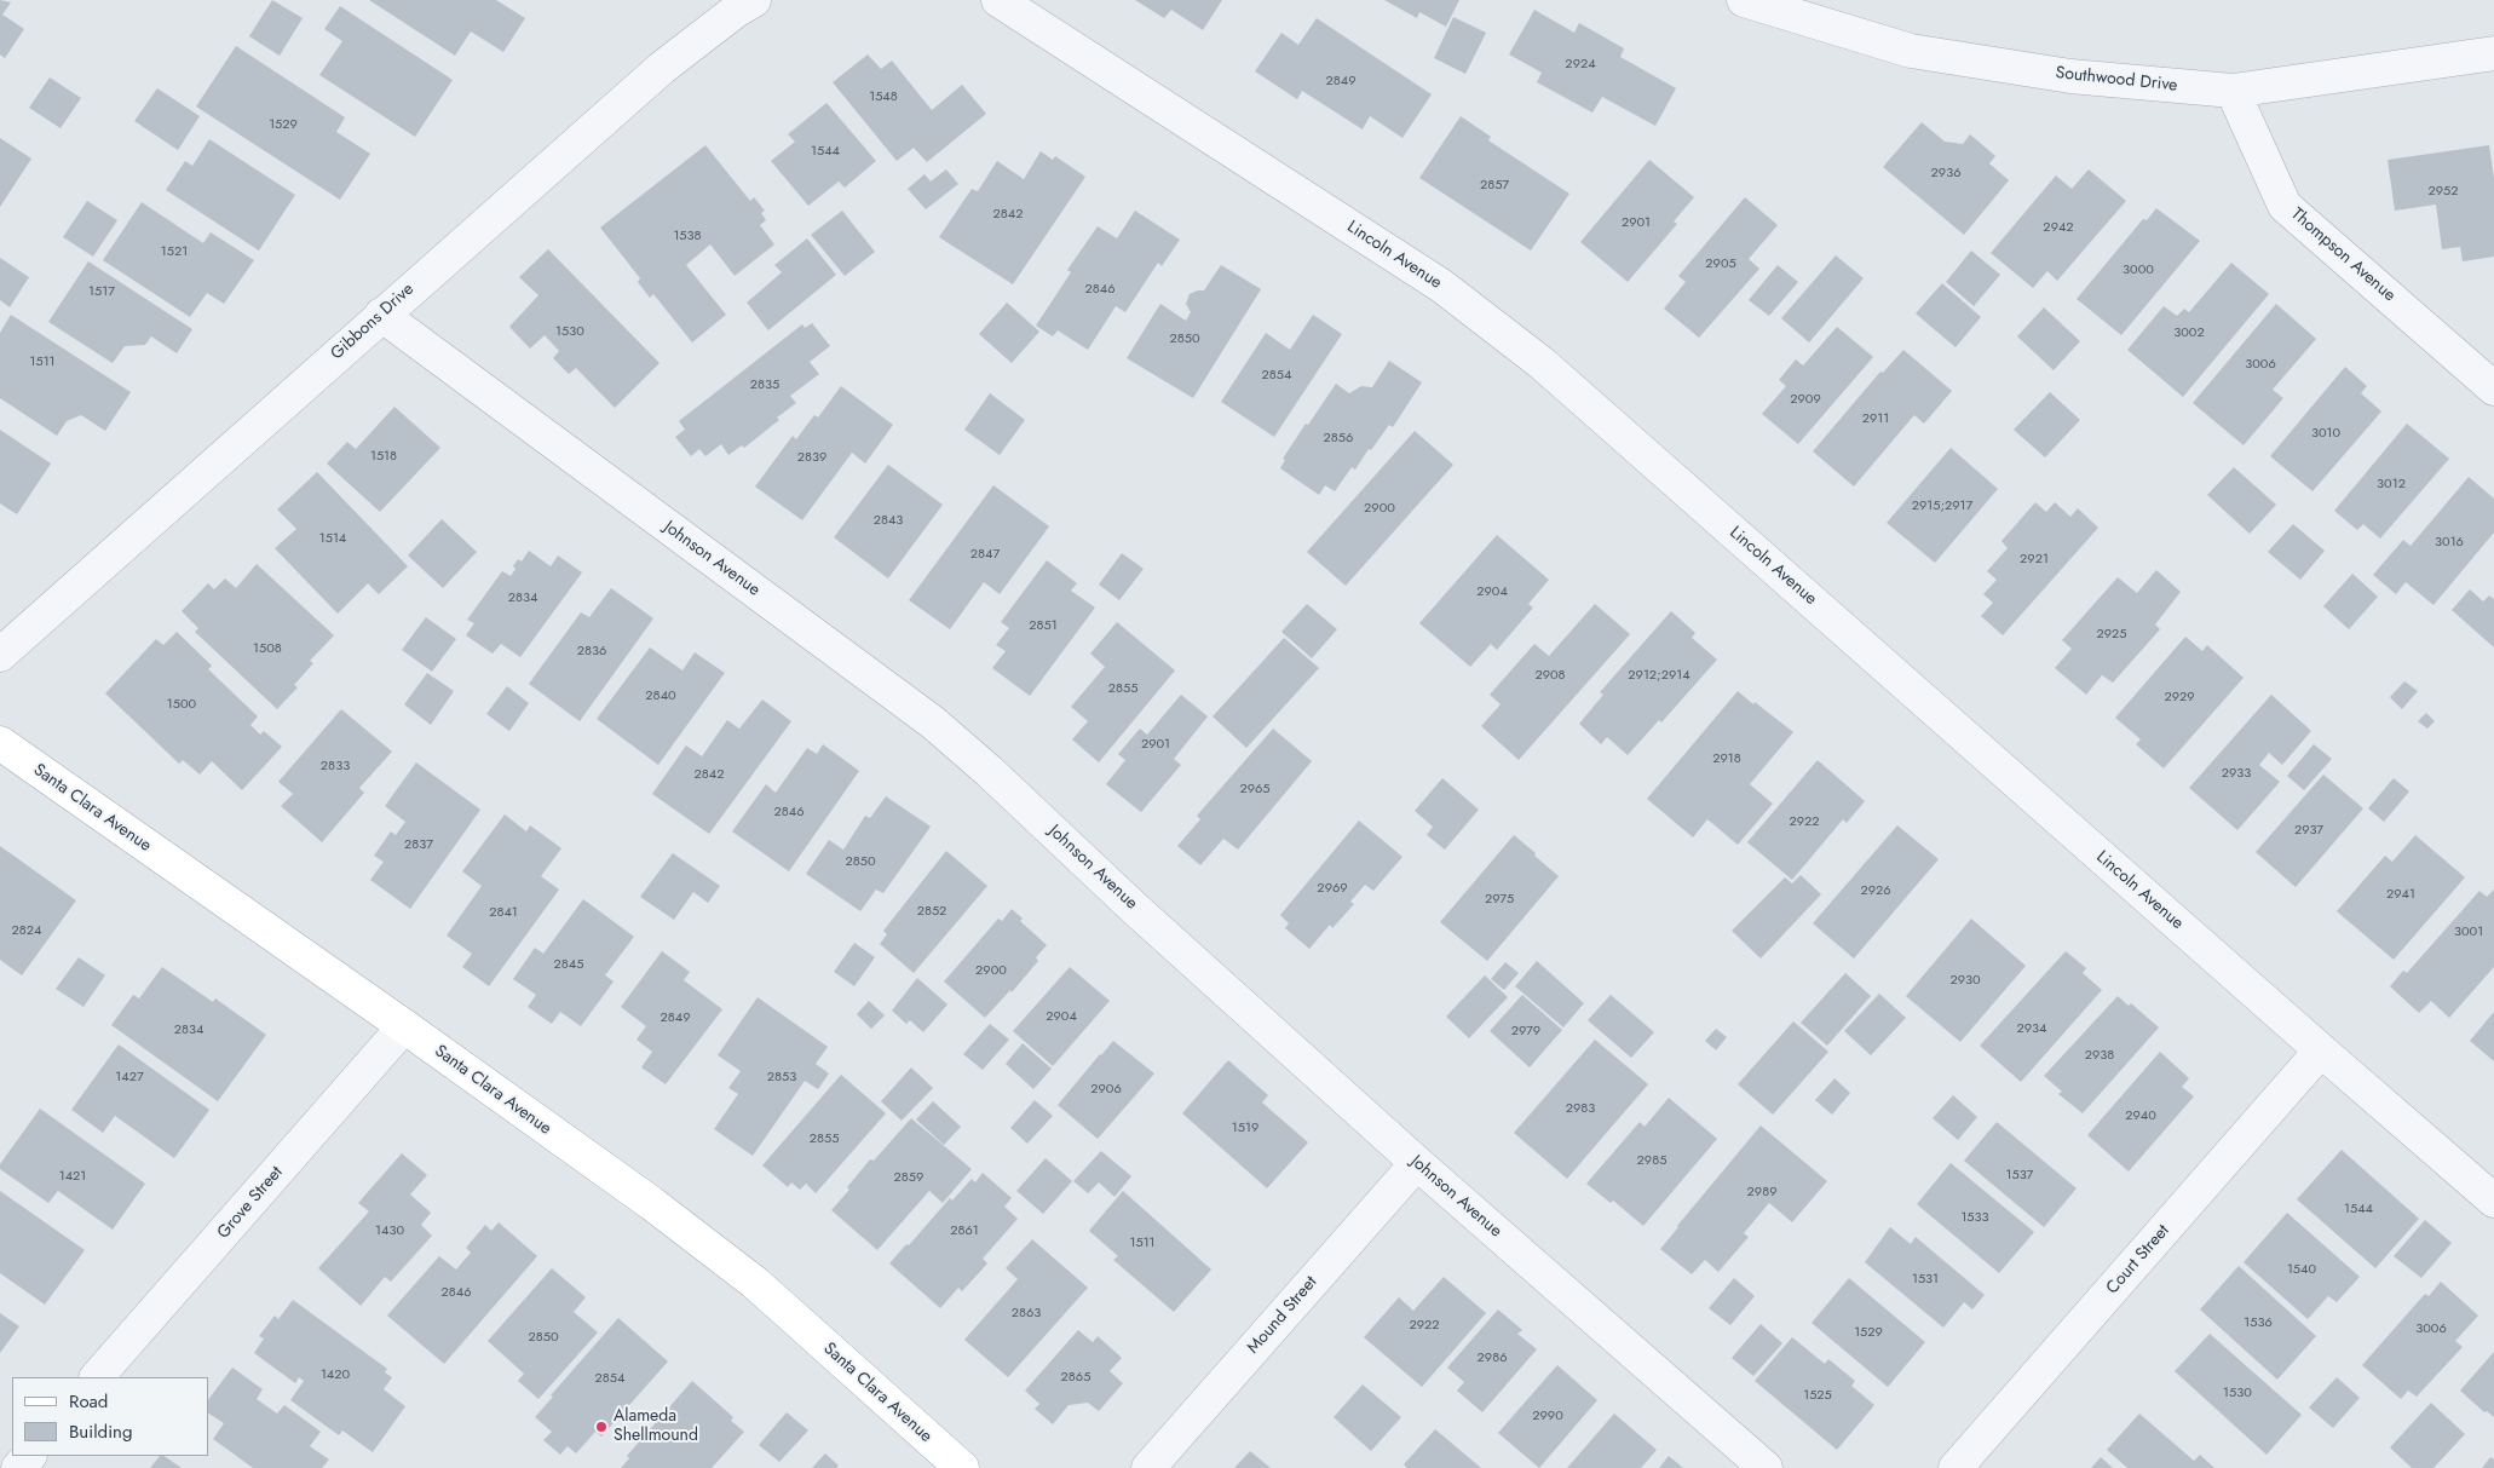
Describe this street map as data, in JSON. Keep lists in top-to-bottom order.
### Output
{
  "streets": {
    "street": [
      "Southwood Drive",
      "Lincoln Avenue",
      "Thompson Avenue",
      "Gibbons Drive",
      "Johnson Avenue",
      "Santa Clara Avenue",
      "Grove Street",
      "Court Street",
      "Mound Street"
    ]
  },
  "crossings": [
    ["Southwood Drive", "Thompson Avenue"],
    ["Lincoln Avenue", "Court Street"],
    ["Gibbons Drive", "Johnson Avenue"],
    ["Johnson Avenue", "Mound Street"],
    ["Santa Clara Avenue", "Grove Street"]
  ],
  "places": ["Alameda Shellmound"],
  "house_numbers": [
    "2924",
    "2849",
    "1548",
    "1529",
    "1544",
    "2936",
    "2857",
    "2952",
    "2842",
    "2901",
    "2942",
    "1538",
    "1521",
    "2905",
    "3000",
    "2846",
    "1517",
    "1530",
    "3002",
    "2850",
    "1511",
    "3006",
    "2854",
    "2835",
    "2909",
    "2911",
    "3010",
    "2856",
    "1518",
    "2839",
    "3012",
    "2915;2917",
    "2900",
    "2843",
    "1514",
    "3016",
    "2847",
    "2921",
    "2904",
    "2834",
    "2851",
    "2925",
    "1508",
    "2836",
    "2908",
    "2912;2914",
    "2855",
    "2840",
    "2929",
    "1500",
    "2901",
    "2918",
    "2833",
    "2933",
    "2842",
    "2965",
    "2846",
    "2922",
    "2937",
    "2837",
    "2850",
    "2969",
    "2926",
    "2941",
    "2975",
    "2852",
    "2841",
    "2824",
    "3001",
    "2845",
    "2900",
    "2930",
    "2904",
    "2849",
    "2934",
    "2834",
    "2979",
    "2938",
    "1427",
    "2853",
    "2906",
    "2983",
    "2940",
    "1519",
    "2855",
    "2985",
    "1537",
    "1421",
    "2859",
    "2989",
    "1544",
    "1533",
    "1430",
    "2861",
    "1511",
    "1540",
    "1531",
    "2846",
    "2863",
    "1536",
    "2922",
    "3006",
    "1529",
    "2850",
    "2986",
    "1420",
    "2865",
    "2854",
    "1530",
    "1525",
    "2990"
  ],
  "legend": ["Road", "Building"]
}
